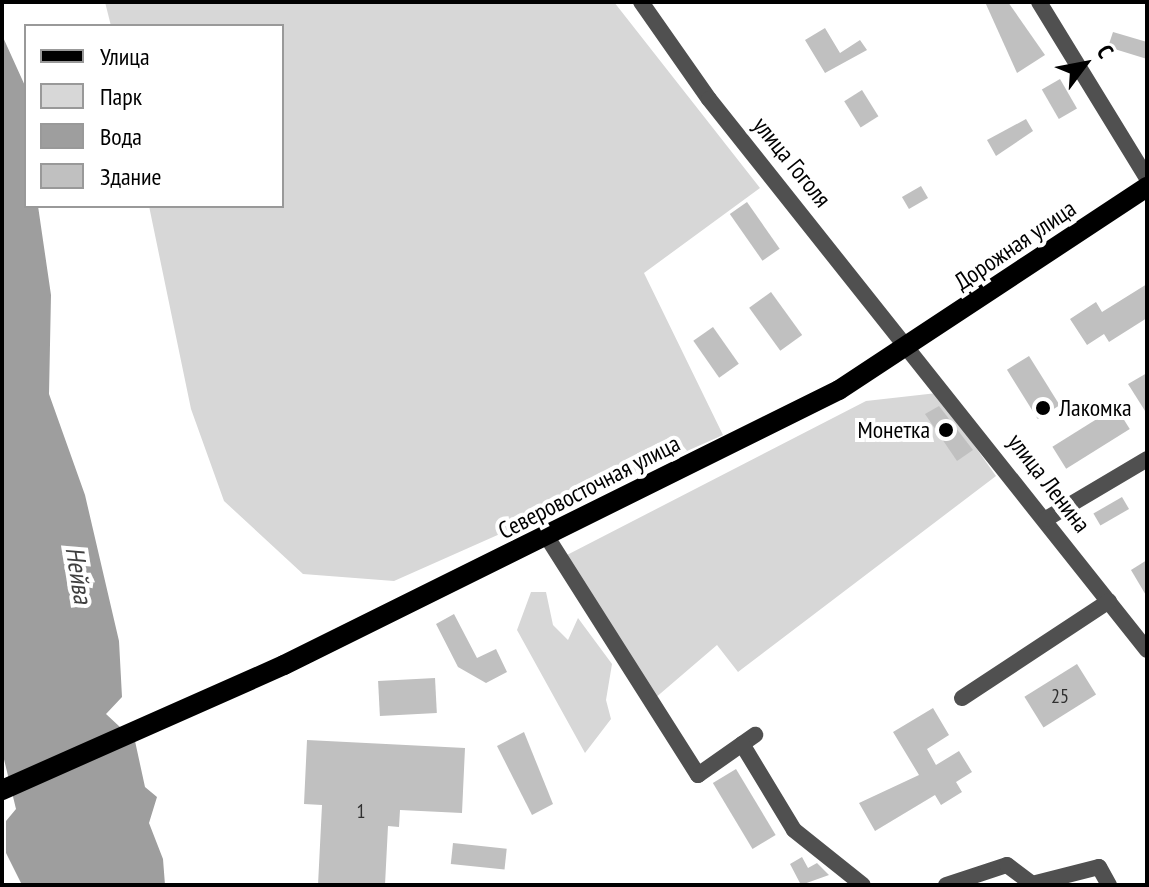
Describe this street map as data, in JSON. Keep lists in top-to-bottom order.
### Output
{
  "streets": {
    "main road": ["Дорожная улица", "Северовосточная улица"],
    "street": ["улица Гоголя", "улица Ленина"]
  },
  "crossings": [
    ["улица Гоголя", "Дорожная улица"],
    ["улица Гоголя", "улица Ленина"],
    ["улица Гоголя", "Северовосточная улица"],
    ["Дорожная улица", "улица Ленина"],
    ["Дорожная улица", "Северовосточная улица"],
    ["улица Ленина", "Северовосточная улица"]
  ],
  "water": ["Нейва"],
  "places": ["Лакомка", "Монетка"],
  "house_numbers": ["25", "1"],
  "legend": [
    "Улица",
    "Парк",
    "Вода",
    "Здание"
  ],
  "north": "top right"
}
